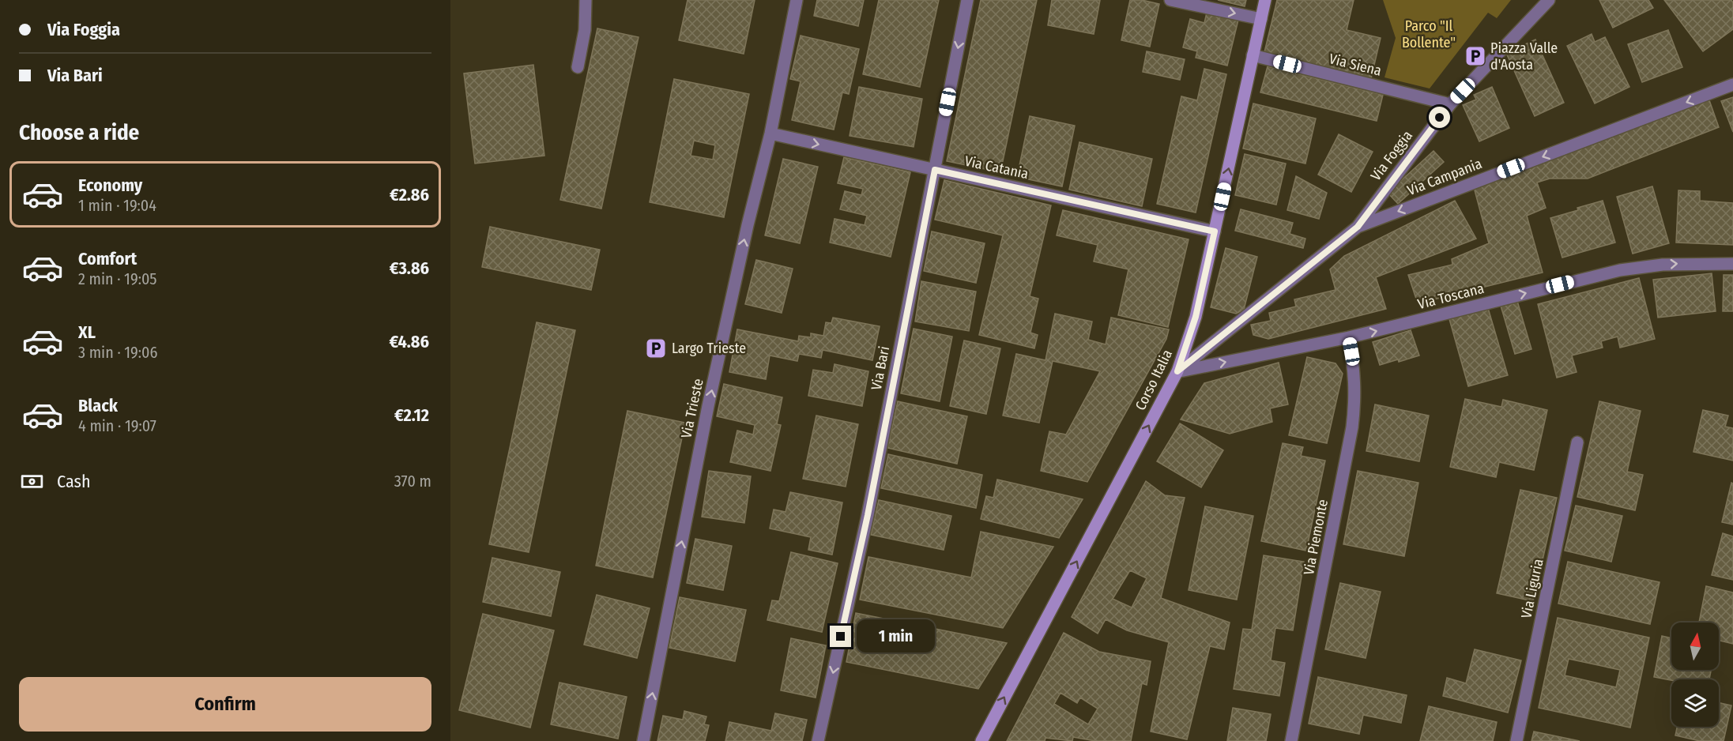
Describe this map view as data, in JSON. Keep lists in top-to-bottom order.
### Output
{
  "streets": {
    "street": [
      "Via Siena",
      "Via Foggia",
      "Via Catania",
      "Via Campania",
      "Via Toscana",
      "Via Bari",
      "Corso Italia",
      "Via Trieste",
      "Via Piemonte",
      "Via Liguria"
    ]
  },
  "crossings": [
    ["Via Siena", "Via Foggia"],
    ["Via Siena", "Corso Italia"],
    ["Via Foggia", "Via Campania"],
    ["Via Catania", "Via Bari"],
    ["Via Catania", "Corso Italia"],
    ["Via Catania", "Via Trieste"],
    ["Via Campania", "Via Toscana"],
    ["Via Campania", "Corso Italia"],
    ["Via Toscana", "Corso Italia"],
    ["Via Toscana", "Via Piemonte"]
  ],
  "one_way": [
    "Via Catania",
    "Via Campania",
    "Via Toscana",
    "Via Bari",
    "Corso Italia",
    "Via Trieste"
  ],
  "parks": ["Parco \"Il Bollente\""],
  "places": {
    "parking": ["Piazza Valle d'Aosta", "Largo Trieste"]
  },
  "north": "top",
  "page": {
    "banner": ["Via Foggia", "Via Bari"],
    "heading": "Choose a ride",
    "list": [
      {
        "name": "Economy",
        "note": "1 min · 19:04",
        "value": "€2.86"
      },
      {
        "name": "Comfort",
        "note": "2 min · 19:05",
        "value": "€3.86"
      },
      {
        "name": "XL",
        "note": "3 min · 19:06",
        "value": "€4.86"
      },
      {
        "name": "Black",
        "note": "4 min · 19:07",
        "value": "€2.12"
      }
    ],
    "pay": ["Cash", "370 m"],
    "bubble": "1 min",
    "buttons": "Confirm"
  }
}
